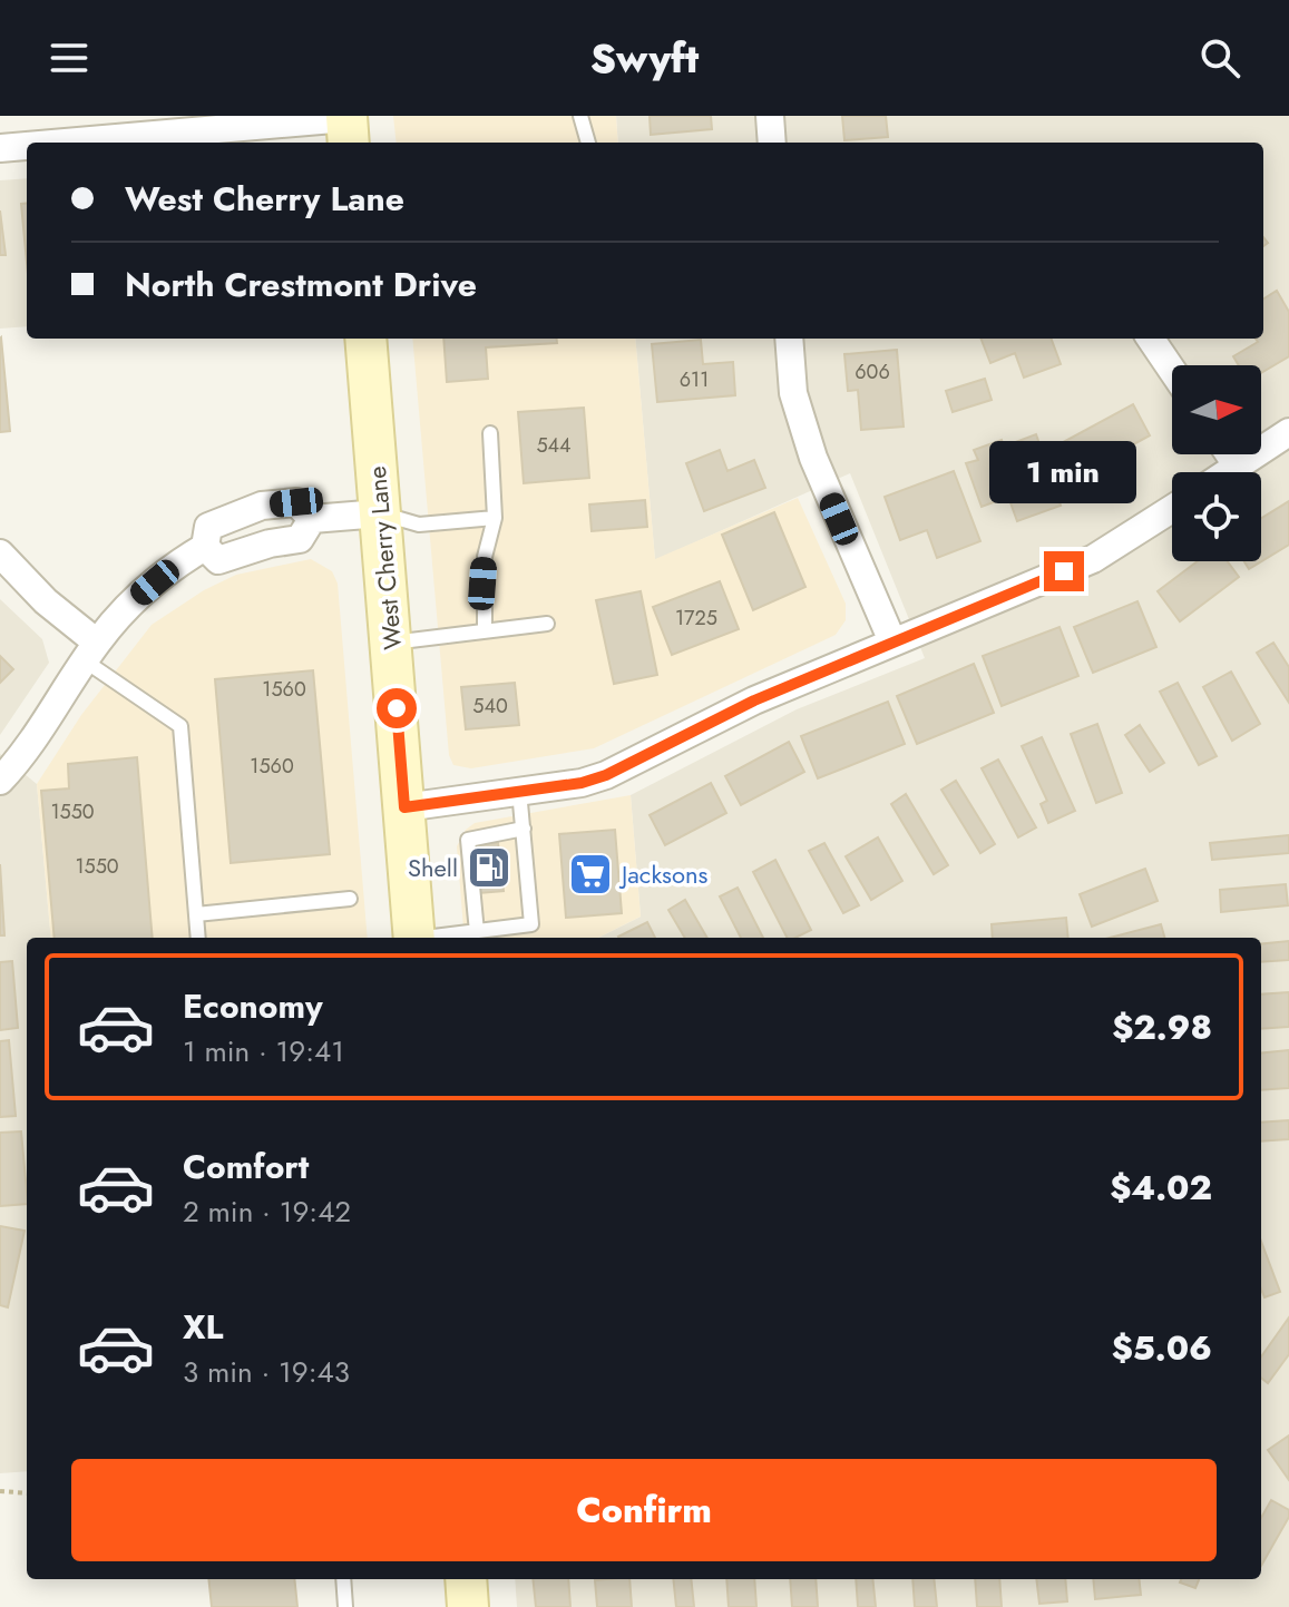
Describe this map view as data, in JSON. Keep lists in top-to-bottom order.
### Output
{
  "streets": {
    "main road": ["West Cherry Lane"]
  },
  "places": {
    "fuel station": ["Shell"],
    "supermarket": ["Jacksons"]
  },
  "house_numbers": [
    "606",
    "611",
    "544",
    "1725",
    "1560",
    "540",
    "1560",
    "1550",
    "1550"
  ],
  "north": "right",
  "page": {
    "header": "Swyft",
    "banner": ["West Cherry Lane", "North Crestmont Drive"],
    "bubble": "1 min",
    "list": [
      {
        "name": "Economy",
        "note": "1 min · 19:41",
        "value": "$2.98"
      },
      {
        "name": "Comfort",
        "note": "2 min · 19:42",
        "value": "$4.02"
      },
      {
        "name": "XL",
        "note": "3 min · 19:43",
        "value": "$5.06"
      }
    ],
    "buttons": "Confirm"
  }
}
